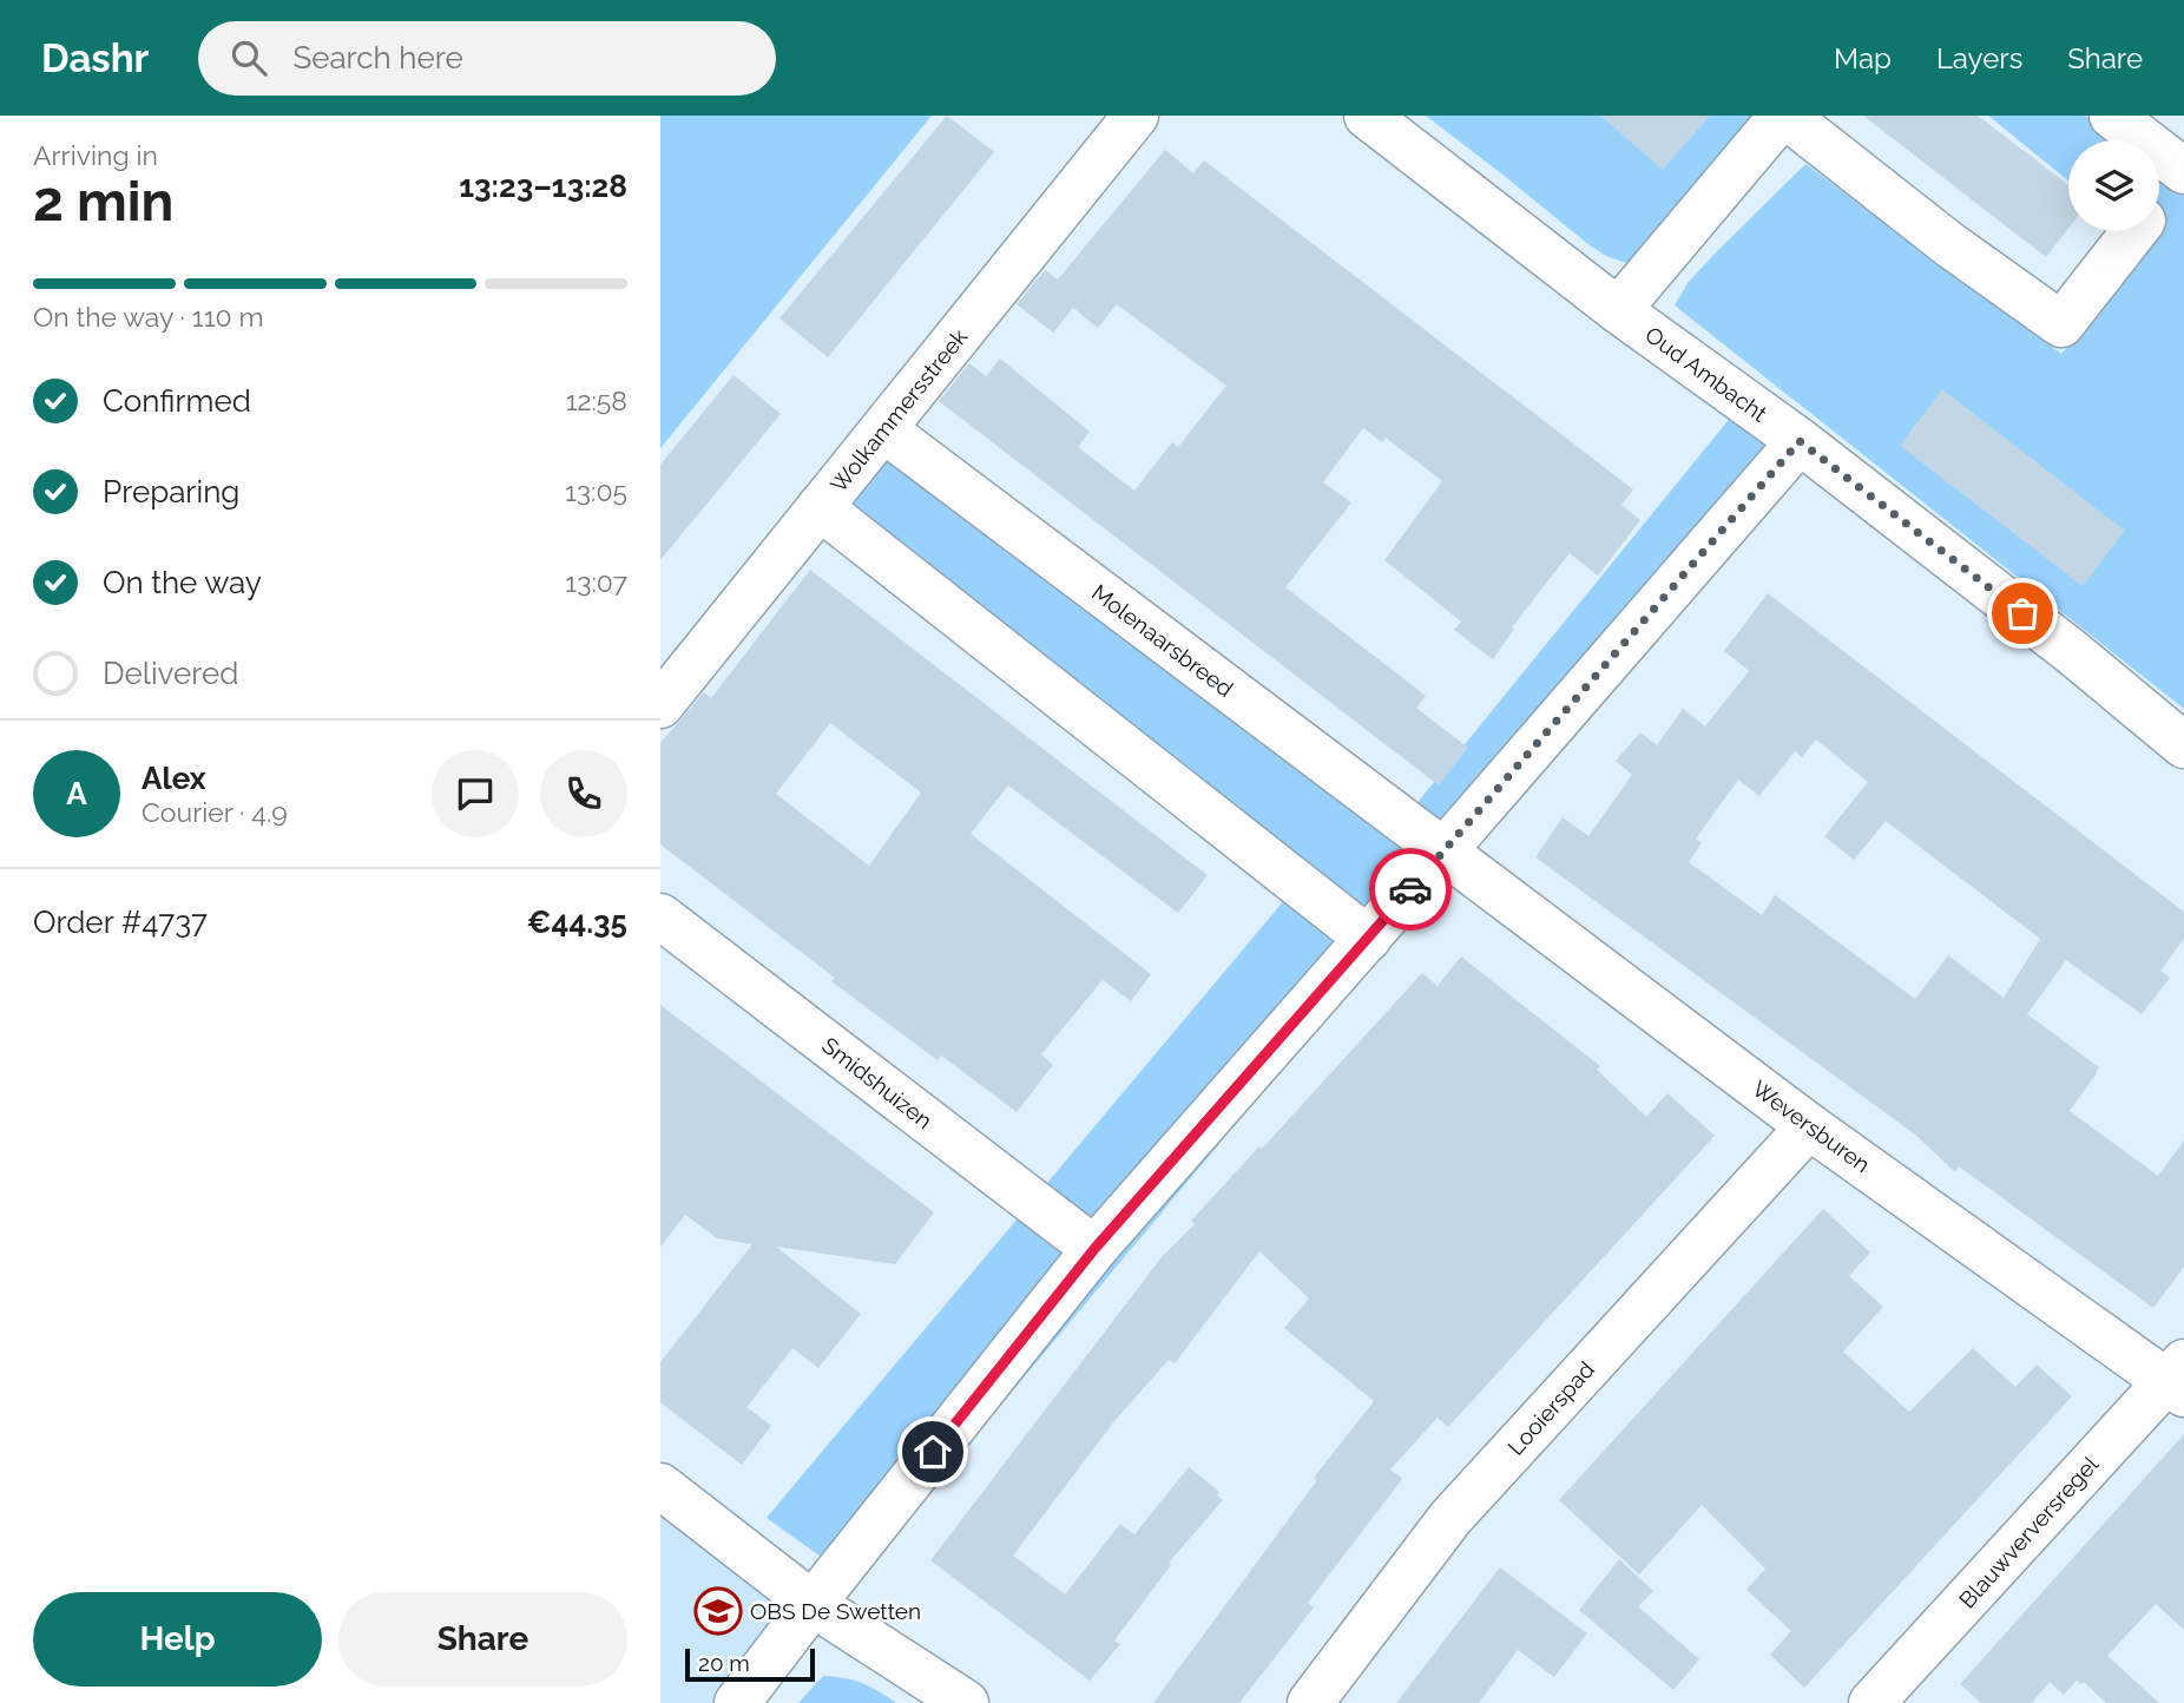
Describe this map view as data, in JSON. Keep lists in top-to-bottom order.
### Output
{
  "streets": {
    "street": [
      "Oud Ambacht",
      "Wolkammersstreek",
      "Molenaarsbreed",
      "Smidshuizen",
      "Weversburen",
      "Looierspad",
      "Blauwverversregel"
    ]
  },
  "crossings": [
    ["Wolkammersstreek", "Molenaarsbreed"],
    ["Molenaarsbreed", "Weversburen"],
    ["Weversburen", "Looierspad"],
    ["Weversburen", "Blauwverversregel"]
  ],
  "places": {
    "school or university": ["OBS De Swetten"]
  },
  "scale_bar": "20 m",
  "page": {
    "header": "Dashr",
    "search": "Search here",
    "nav": ["Map", "Layers", "Share"],
    "heading": ["2 min", "Arriving in", "13:23–13:28"],
    "panel": [
      "Alex",
      "Courier · 4.9",
      "Order #4737",
      "€44.35"
    ],
    "bar": "On the way · 110 m",
    "list": [
      ["Confirmed", "12:58"],
      ["Preparing", "13:05"],
      ["On the way", "13:07"],
      "Delivered"
    ],
    "round": "A",
    "buttons": ["Help", "Share"],
    "scale": "20 m"
  }
}
